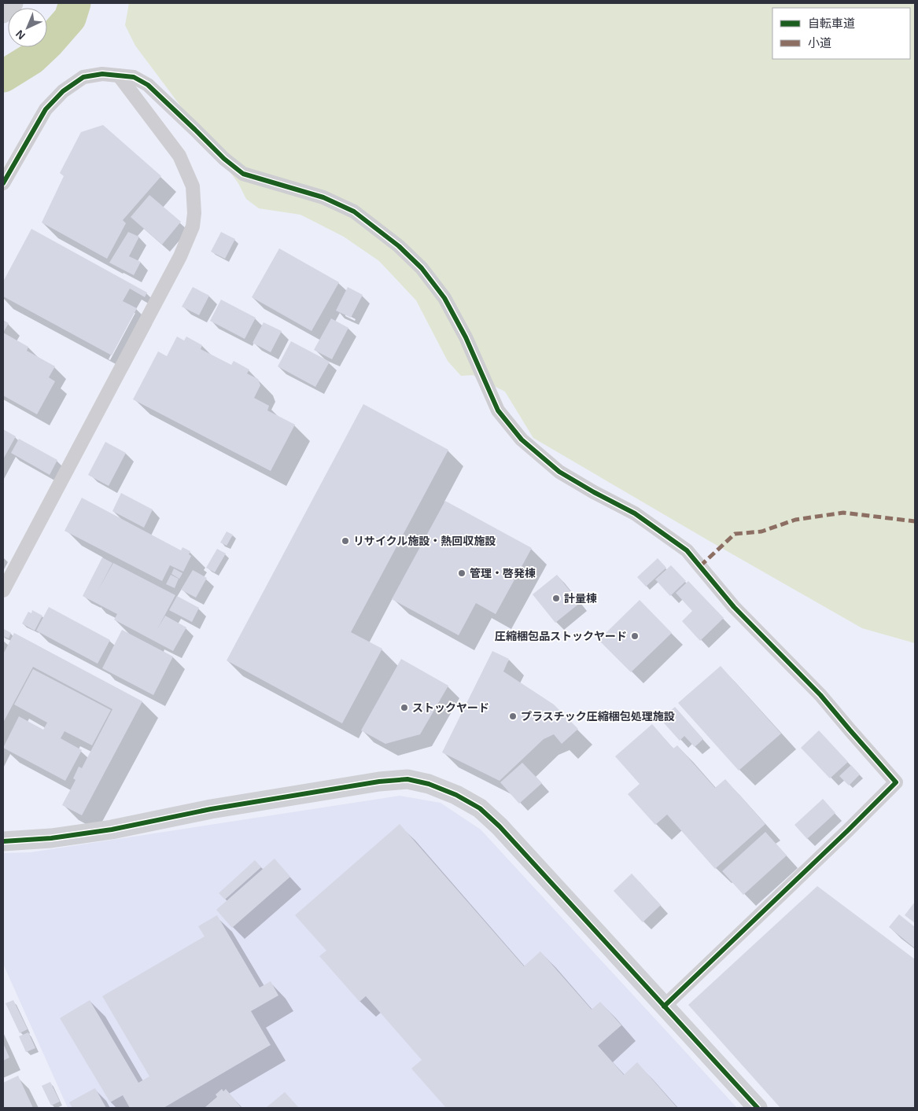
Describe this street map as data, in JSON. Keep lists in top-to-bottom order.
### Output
{
  "places": [
    "リサイクル施設・熱回収施設",
    "管理・啓発棟",
    "計量棟",
    "圧縮梱包品ストックヤード",
    "ストックヤード",
    "プラスチック圧縮梱包処理施設"
  ],
  "legend": ["自転車道", "小道"],
  "north": "bottom left"
}
